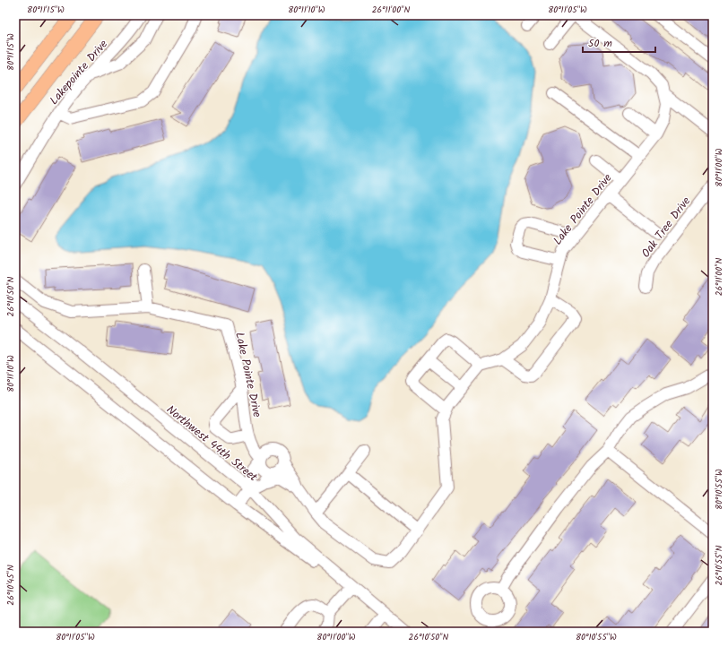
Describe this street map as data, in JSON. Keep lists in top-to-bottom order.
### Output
{
  "streets": {
    "street": [
      "Lakepointe Drive",
      "Lake Pointe Drive",
      "Oak Tree Drive",
      "Northwest 44th Street"
    ]
  },
  "scale_bar": "50 m",
  "coordinates": [
    "80°11'15\"W",
    "80°11'10\"W",
    "26°11'00\"N",
    "80°11'05\"W",
    "80°11'00\"W",
    "26°10'50\"N",
    "80°10'55\"W",
    "26°10'55\"N",
    "26°10'45\"N"
  ]
}
